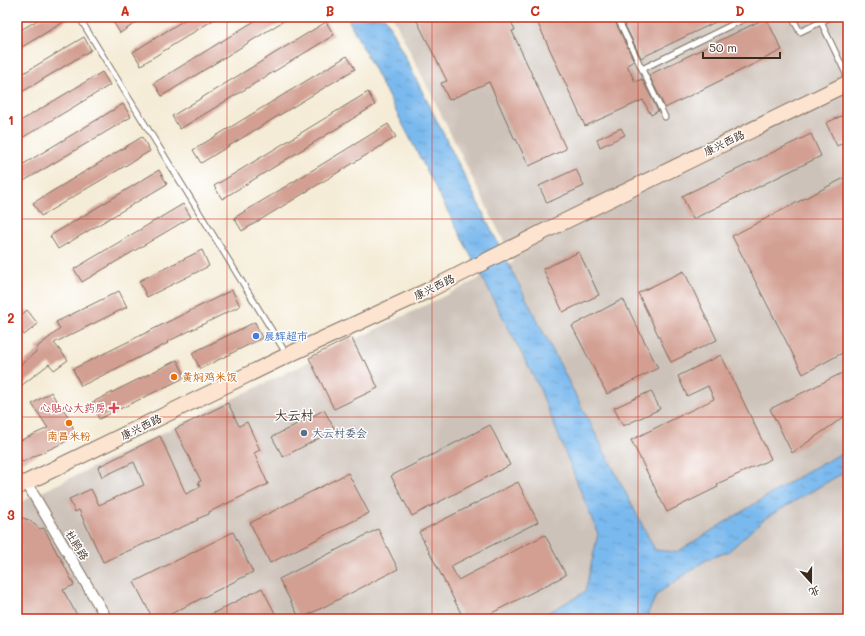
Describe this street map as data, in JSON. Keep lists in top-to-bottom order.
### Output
{
  "streets": {
    "street": ["康兴西路", "杜鹃路"]
  },
  "crossings": [
    ["康兴西路", "杜鹃路"]
  ],
  "districts": ["大云村"],
  "places": {
    "other": [
      "晨辉超市",
      "黄焖鸡米饭",
      "南昌米粉",
      "大云村委会"
    ],
    "health": ["心贴心大药房"]
  },
  "scale_bar": "50 m",
  "north": "bottom",
  "grid": {
    "columns": [
      "A",
      "B",
      "C",
      "D"
    ],
    "rows": ["1", "2", "3"]
  }
}
